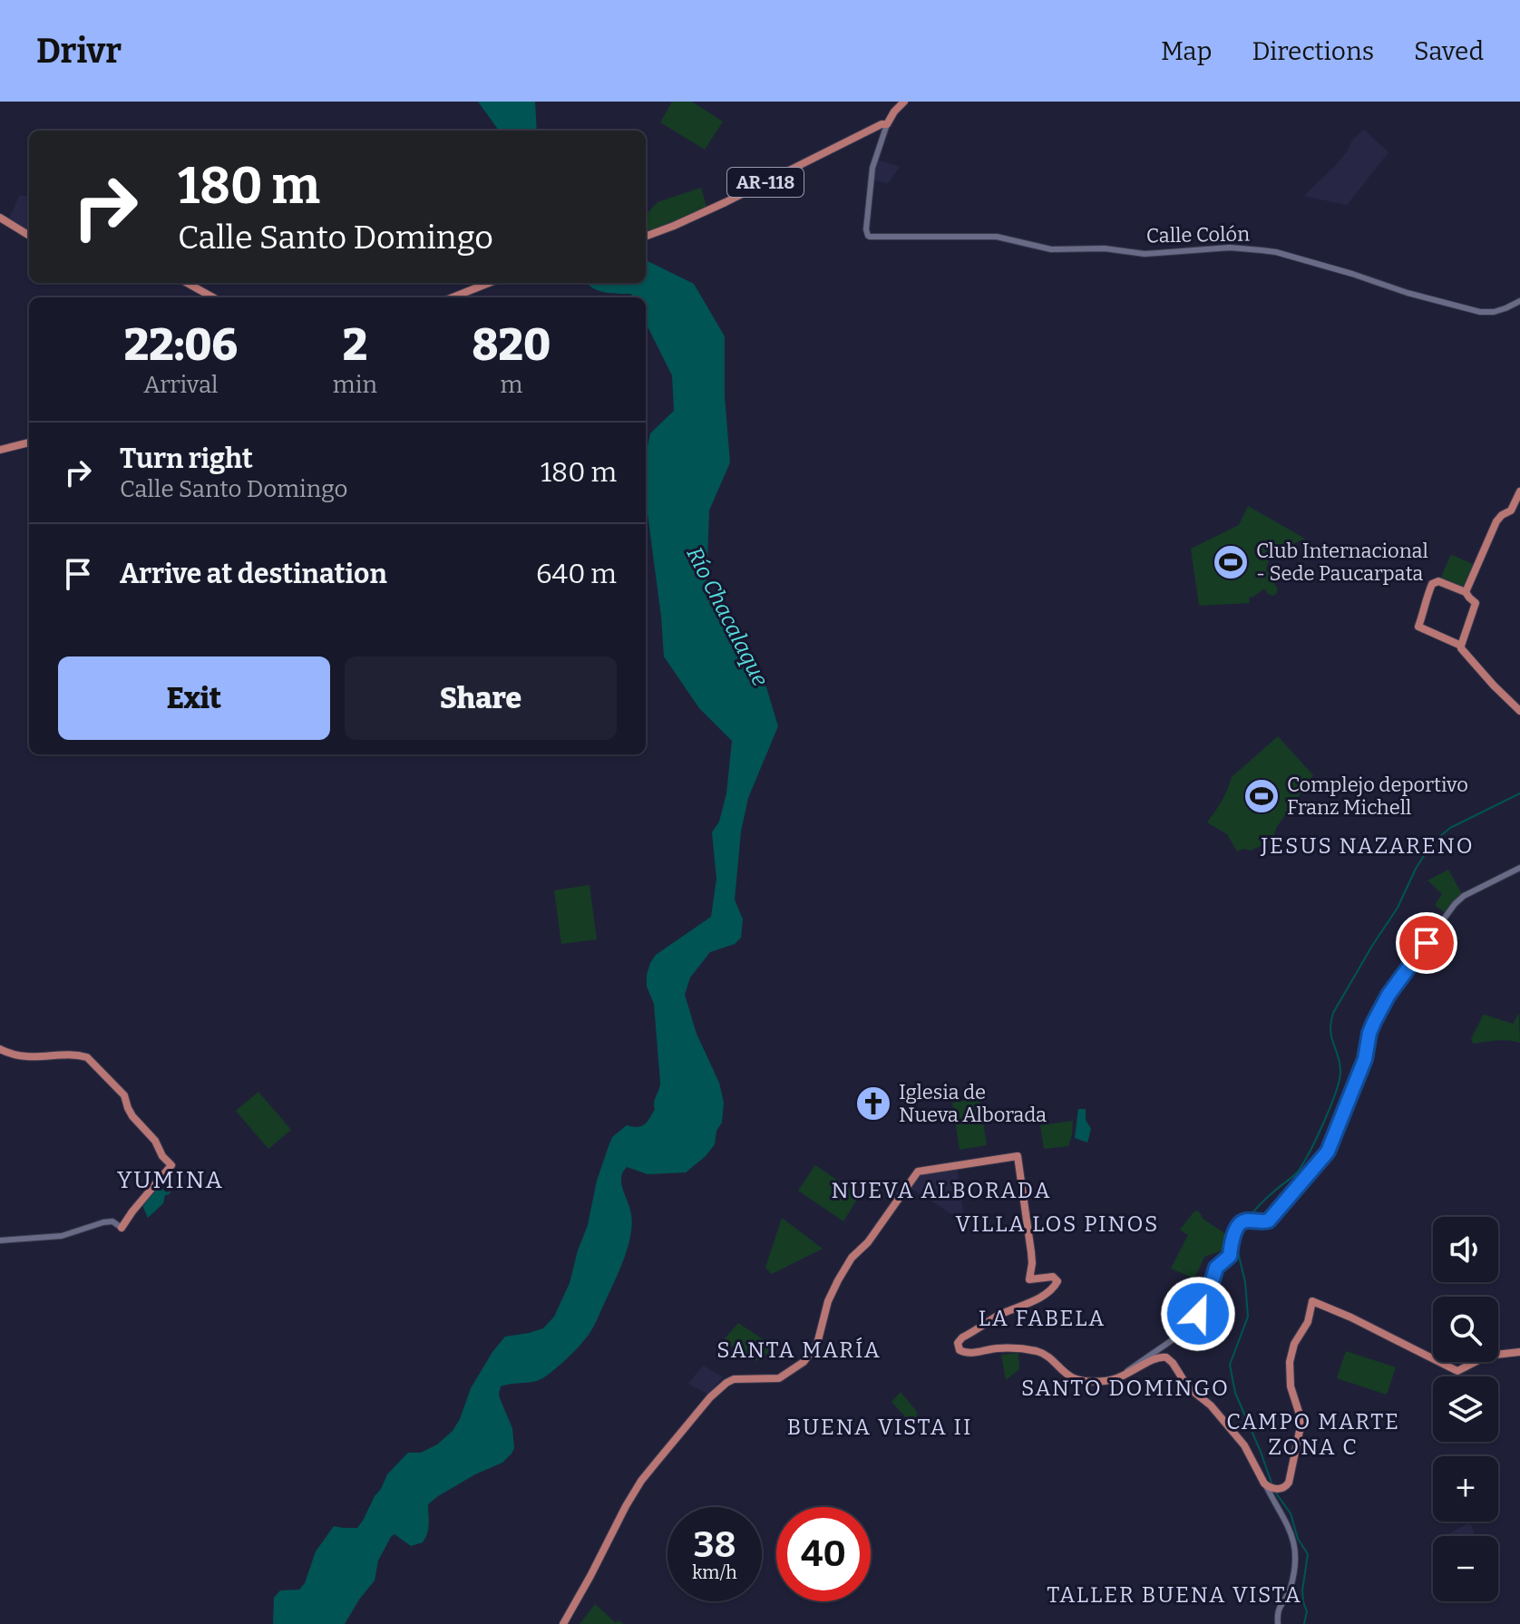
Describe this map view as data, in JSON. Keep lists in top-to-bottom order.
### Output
{
  "streets": {
    "main road": ["AR-118"],
    "street": ["Calle Colón"]
  },
  "crossings": [
    ["AR-118", "Calle Colón"]
  ],
  "districts": [
    "JESUS NAZARENO",
    "YUMINA",
    "NUEVA ALBORADA",
    "VILLA LOS PINOS",
    "LA FABELA",
    "SANTA MARÍA",
    "SANTO DOMINGO",
    "CAMPO MARTE ZONA C",
    "BUENA VISTA II",
    "TALLER BUENA VISTA"
  ],
  "water": ["Río Chacalaque"],
  "places": {
    "sports": ["Club Internacional - Sede Paucarpata", "Complejo deportivo Franz Michell"],
    "church": ["Iglesia de Nueva Alborada"]
  },
  "page": {
    "header": "Drivr",
    "nav": ["Map", "Directions", "Saved"],
    "turn": ["180 m", "Calle Santo Domingo"],
    "eta": [
      "22:06",
      "Arrival",
      "2",
      "min",
      "820",
      "m"
    ],
    "list": [
      {
        "name": "Turn right",
        "note": "Calle Santo Domingo",
        "value": "180 m"
      },
      {
        "name": "Arrive at destination",
        "value": "640 m"
      }
    ],
    "buttons": ["Exit", "Share"],
    "map_buttons": ["+", "−"],
    "speed": "38 km/h",
    "limit": "40"
  }
}
